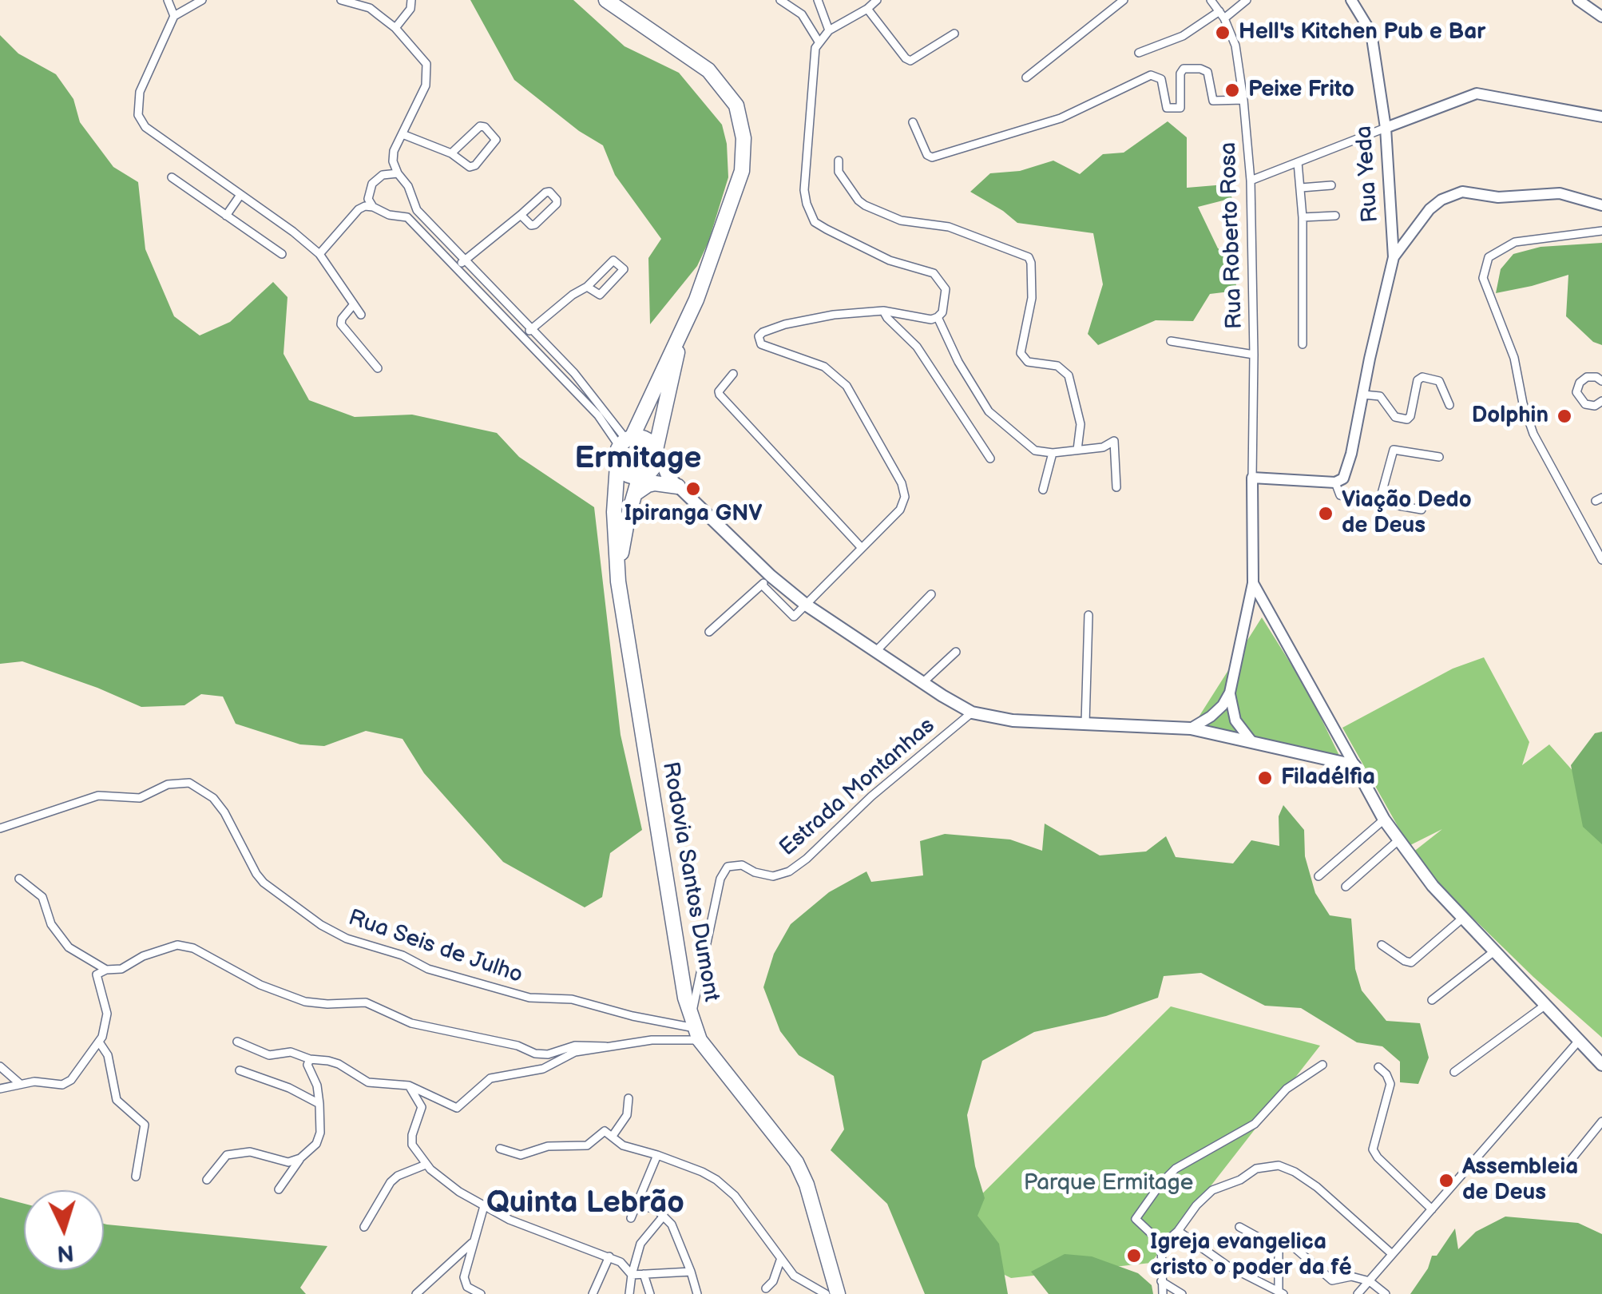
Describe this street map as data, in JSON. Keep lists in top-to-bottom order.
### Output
{
  "streets": {
    "highway": ["Rodovia Santos Dumont"],
    "street": [
      "Rua Yeda",
      "Rua Roberto Rosa",
      "Estrada Montanhas",
      "Rua Seis de Julho"
    ]
  },
  "crossings": [
    ["Estrada Montanhas", "Rodovia Santos Dumont"],
    ["Estrada Montanhas", "Rua Seis de Julho"],
    ["Rodovia Santos Dumont", "Rua Seis de Julho"]
  ],
  "districts": ["Ermitage", "Quinta Lebrão"],
  "parks": ["Parque Ermitage"],
  "places": [
    "Hell's Kitchen Pub e Bar",
    "Peixe Frito",
    "Dolphin",
    "Ipiranga GNV",
    "Viação Dedo de Deus",
    "Filadélfia",
    "Assembleia de Deus",
    "Igreja evangelica cristo o poder da fé"
  ],
  "north": "bottom"
}
